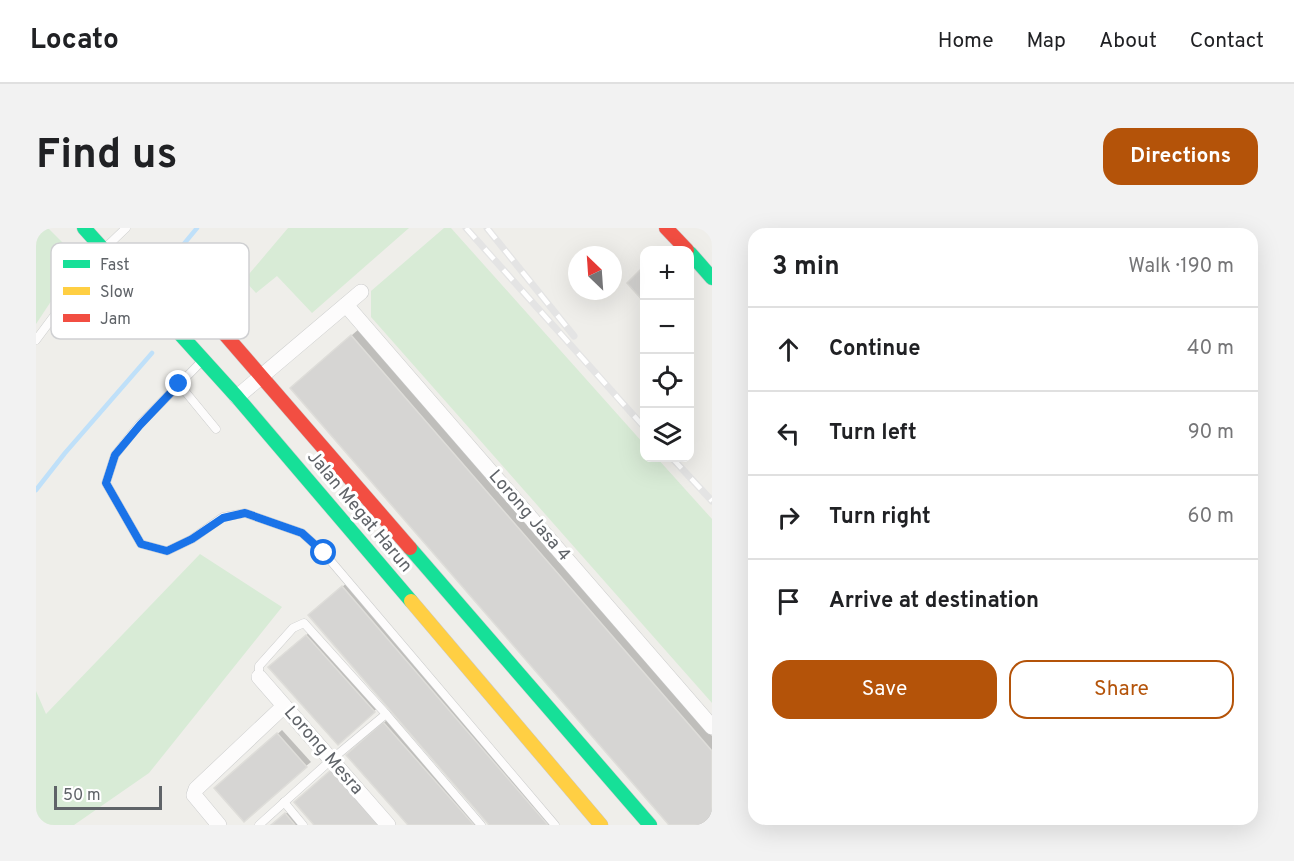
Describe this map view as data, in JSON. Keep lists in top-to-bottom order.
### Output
{
  "streets": {
    "street": ["Jalan Megat Harun", "Lorong Jasa 4", "Lorong Mesra"]
  },
  "legend": ["Fast", "Slow", "Jam"],
  "scale_bar": "50 m",
  "north": "top left",
  "page": {
    "header": "Locato",
    "nav": [
      "Home",
      "Map",
      "About",
      "Contact"
    ],
    "buttons": [
      "Directions",
      ["Save", "Share"]
    ],
    "title": "Find us",
    "heading": ["3 min", "Walk · 190 m"],
    "map_buttons": ["+", "−"],
    "list": [
      ["Continue", "40 m"],
      ["Turn left", "90 m"],
      ["Turn right", "60 m"],
      "Arrive at destination"
    ],
    "scale": "50 m"
  }
}
